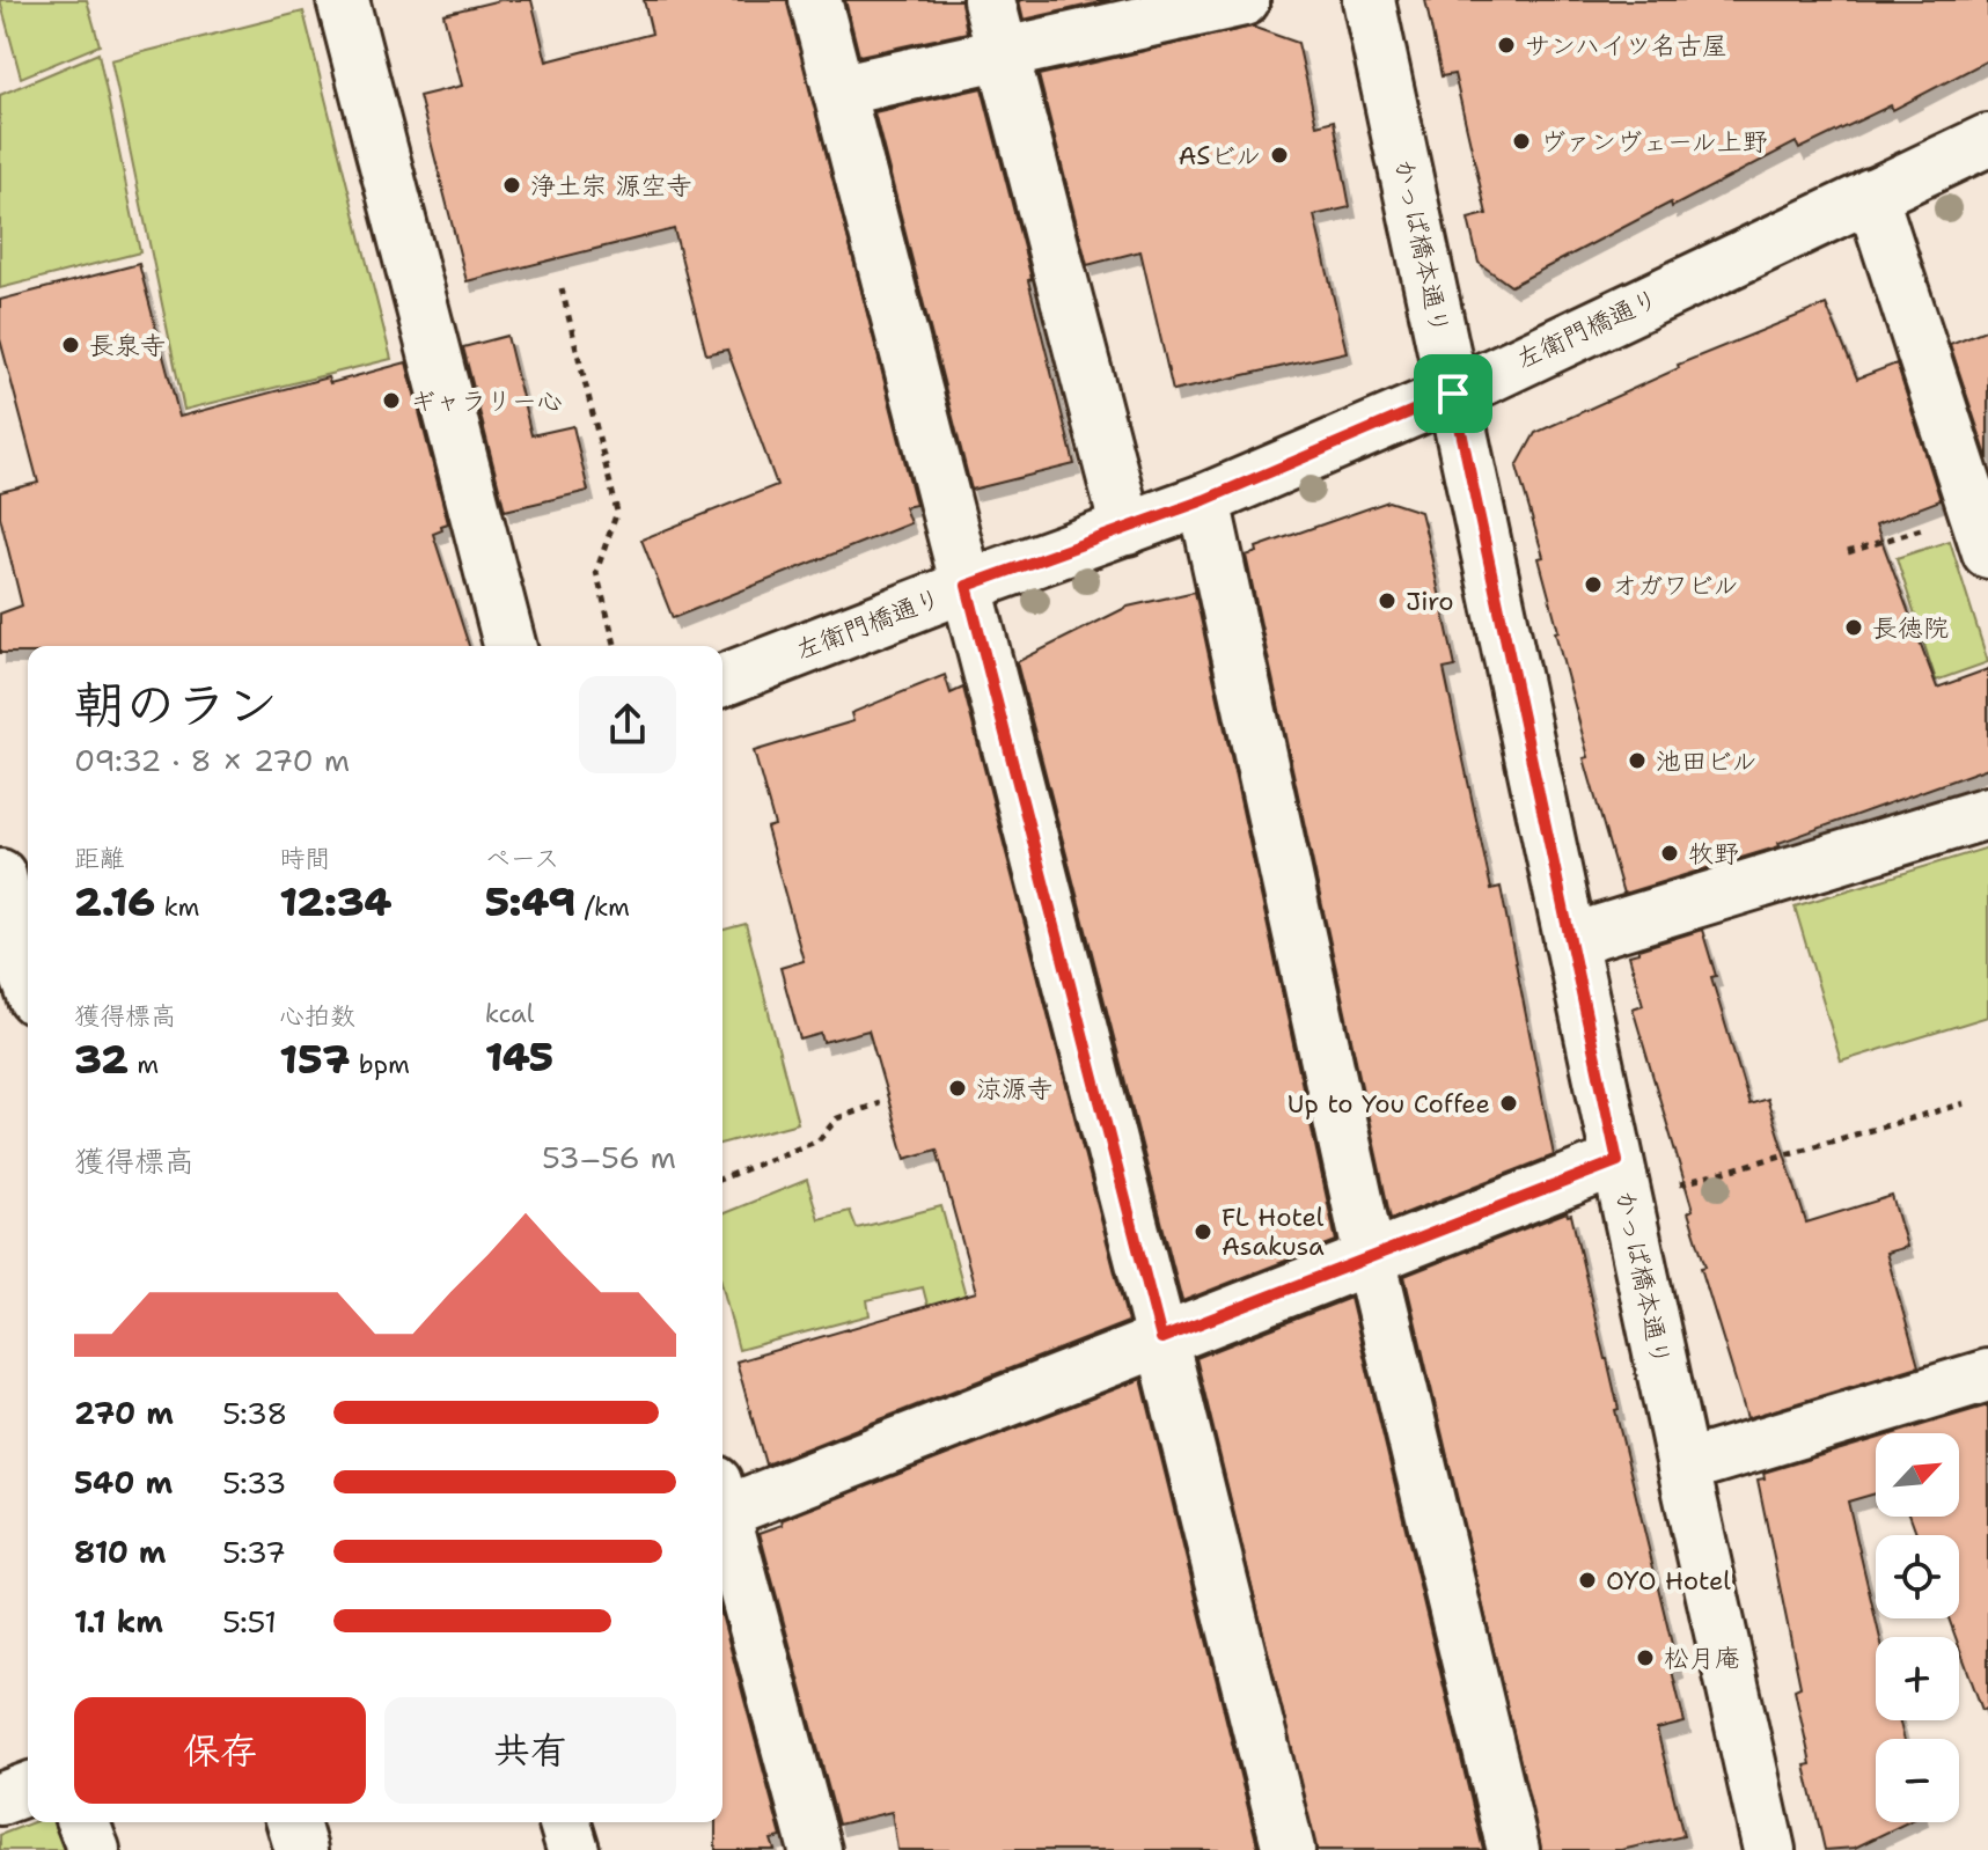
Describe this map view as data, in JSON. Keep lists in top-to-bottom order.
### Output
{
  "streets": {
    "street": ["かっぱ橋本通り", "左衛門橋通り"]
  },
  "crossings": [
    ["かっぱ橋本通り", "左衛門橋通り"]
  ],
  "places": [
    "サンハイツ名古屋",
    "ヴァンヴェール上野",
    "ASビル",
    "浄土宗 源空寺",
    "長泉寺",
    "ギャラリー心",
    "オガワビル",
    "Jiro",
    "長徳院",
    "池田ビル",
    "牧野",
    "涼源寺",
    "Up to You Coffee",
    "FL Hotel Asakusa",
    "OYO Hotel",
    "松月庵"
  ],
  "north": "top right",
  "page": {
    "heading": ["朝のラン", "09:32 · 8 × 270 m"],
    "stats": [
      ["距離", "2.16 km"],
      ["時間", "12:34"],
      ["ペース", "5:49 /km"],
      ["獲得標高", "32 m"],
      ["心拍数", "157 bpm"],
      ["kcal", "145"]
    ],
    "chart": ["獲得標高", "53–56 m"],
    "list": [
      {
        "name": "270 m",
        "note": "5:38"
      },
      {
        "name": "540 m",
        "note": "5:33"
      },
      {
        "name": "810 m",
        "note": "5:37"
      },
      {
        "name": "1.1 km",
        "note": "5:51"
      }
    ],
    "map_buttons": ["+", "−"],
    "buttons": ["保存", "共有"]
  }
}
